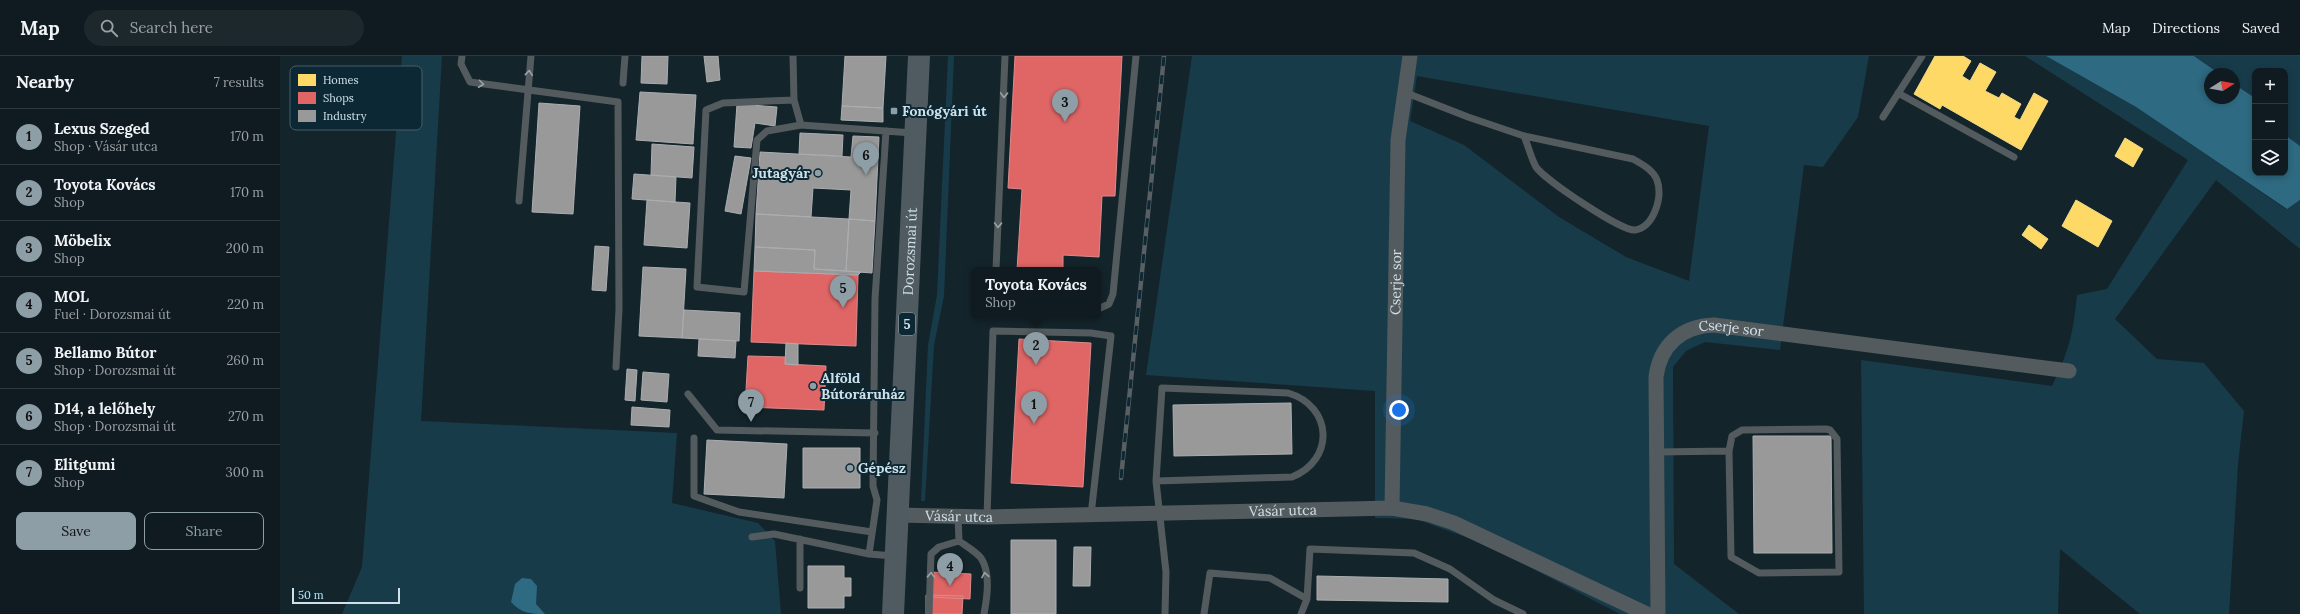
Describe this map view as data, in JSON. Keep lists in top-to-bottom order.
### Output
{
  "streets": {
    "main road": ["Dorozsmai út", "5"],
    "street": ["Cserje sor", "Vásár utca"]
  },
  "crossings": [
    ["Dorozsmai út", "Vásár utca"],
    ["Cserje sor", "Vásár utca"]
  ],
  "places": {
    "transit": ["Fonógyári út"],
    "other": ["Jutagyár", "Alföld Bútoráruház", "Gépész"]
  },
  "legend": ["Homes", "Shops", "Industry"],
  "scale_bar": "50 m",
  "north": "right",
  "page": {
    "header": "Map",
    "search": "Search here",
    "nav": ["Map", "Directions", "Saved"],
    "heading": ["Nearby", "7 results"],
    "map_buttons": ["+", "−"],
    "pins": [
      "3",
      "6",
      "5",
      "2",
      "7",
      "1",
      "4"
    ],
    "list": [
      {
        "mark": "1",
        "name": "Lexus Szeged",
        "note": "Shop · Vásár utca",
        "value": "170 m"
      },
      {
        "mark": "2",
        "name": "Toyota Kovács",
        "note": "Shop",
        "value": "170 m"
      },
      {
        "mark": "3",
        "name": "Möbelix",
        "note": "Shop",
        "value": "200 m"
      },
      {
        "mark": "4",
        "name": "MOL",
        "note": "Fuel · Dorozsmai út",
        "value": "220 m"
      },
      {
        "mark": "5",
        "name": "Bellamo Bútor",
        "note": "Shop · Dorozsmai út",
        "value": "260 m"
      },
      {
        "mark": "6",
        "name": "D14, a lelőhely",
        "note": "Shop · Dorozsmai út",
        "value": "270 m"
      },
      {
        "mark": "7",
        "name": "Elitgumi",
        "note": "Shop",
        "value": "300 m"
      }
    ],
    "popup": ["Toyota Kovács", "Shop"],
    "buttons": ["Save", "Share"],
    "scale": "50 m"
  }
}
